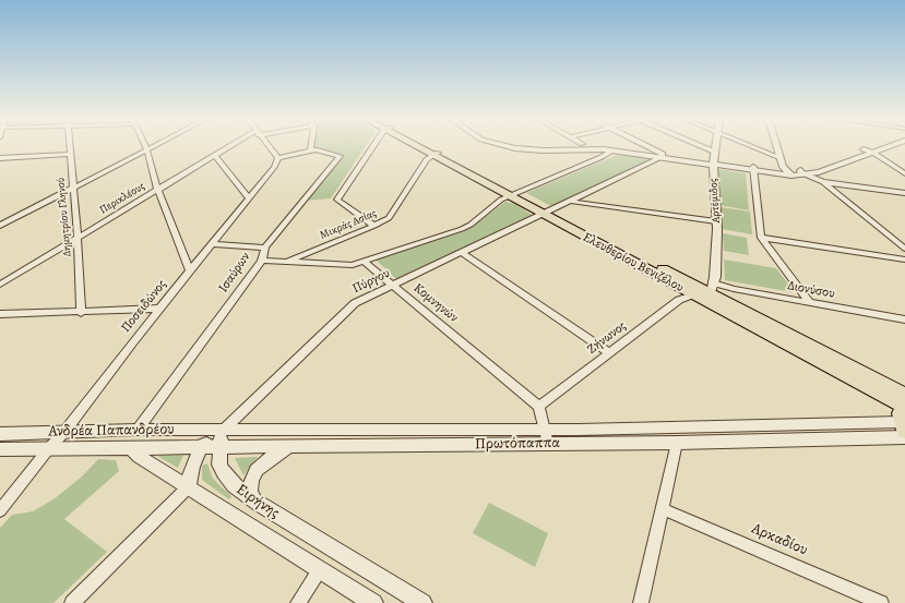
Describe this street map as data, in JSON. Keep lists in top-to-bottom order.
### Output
{
  "streets": {
    "main road": ["Ελευθερίου Βενιζέλου"],
    "street": [
      "Περικλέους",
      "Αρτέμιδος",
      "Δημητρίου Γληνού",
      "Μικράς Ασίας",
      "Ισαύρων",
      "Πύργου",
      "Διονύσου",
      "Κομνηνών",
      "Ποσειδώνος",
      "Ζήνωνος",
      "Ανδρέα Παπανδρέου",
      "Πρωτόπαππα",
      "Ειρήνης",
      "Αρκαδίου"
    ]
  },
  "crossings": [
    ["Περικλέους", "Δημητρίου Γληνού"],
    ["Αρτέμιδος", "Ελευθερίου Βενιζέλου"],
    ["Αρτέμιδος", "Διονύσου"],
    ["Αρτέμιδος", "Ζήνωνος"],
    ["Μικράς Ασίας", "Ελευθερίου Βενιζέλου"],
    ["Ελευθερίου Βενιζέλου", "Πύργου"],
    ["Ελευθερίου Βενιζέλου", "Διονύσου"],
    ["Ελευθερίου Βενιζέλου", "Ζήνωνος"],
    ["Ελευθερίου Βενιζέλου", "Πρωτόπαππα"],
    ["Ισαύρων", "Ανδρέα Παπανδρέου"],
    ["Πύργου", "Κομνηνών"],
    ["Πύργου", "Ανδρέα Παπανδρέου"],
    ["Πύργου", "Πρωτόπαππα"],
    ["Πύργου", "Ειρήνης"],
    ["Διονύσου", "Ζήνωνος"],
    ["Κομνηνών", "Ζήνωνος"],
    ["Ποσειδώνος", "Ανδρέα Παπανδρέου"],
    ["Ανδρέα Παπανδρέου", "Πρωτόπαππα"],
    ["Ανδρέα Παπανδρέου", "Ειρήνης"],
    ["Πρωτόπαππα", "Ειρήνης"]
  ]
}
